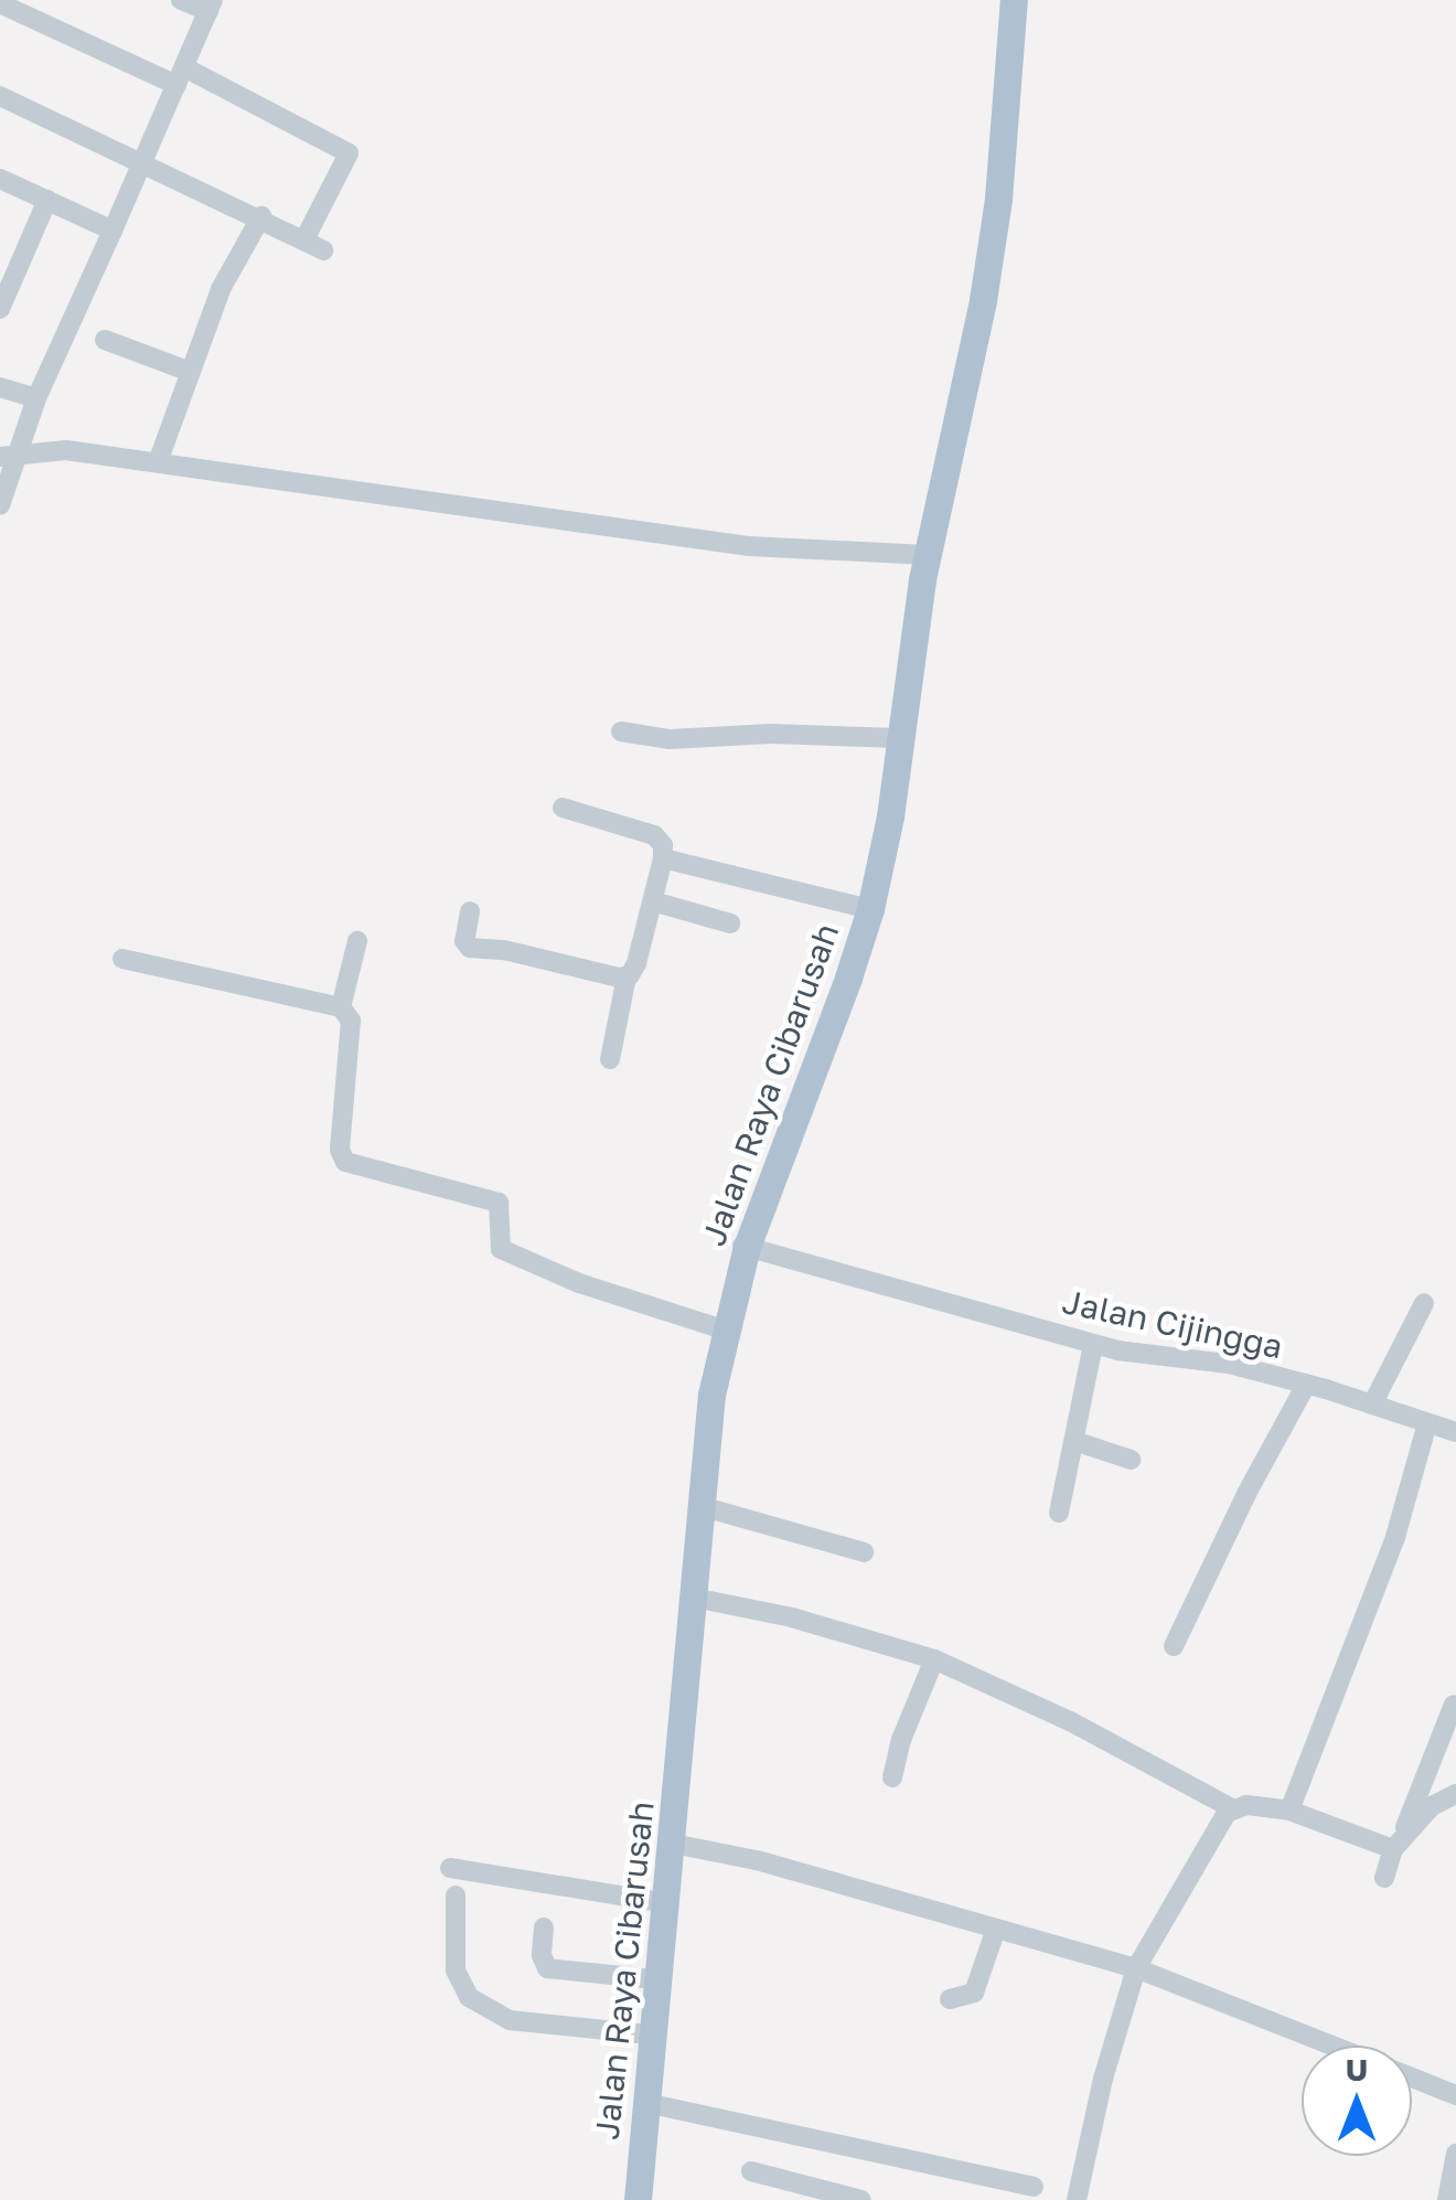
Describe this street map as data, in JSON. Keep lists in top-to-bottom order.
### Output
{
  "streets": {
    "main road": ["Jalan Raya Cibarusah"],
    "street": ["Jalan Cijingga"]
  },
  "crossings": [
    ["Jalan Raya Cibarusah", "Jalan Cijingga"]
  ],
  "north": "top"
}
